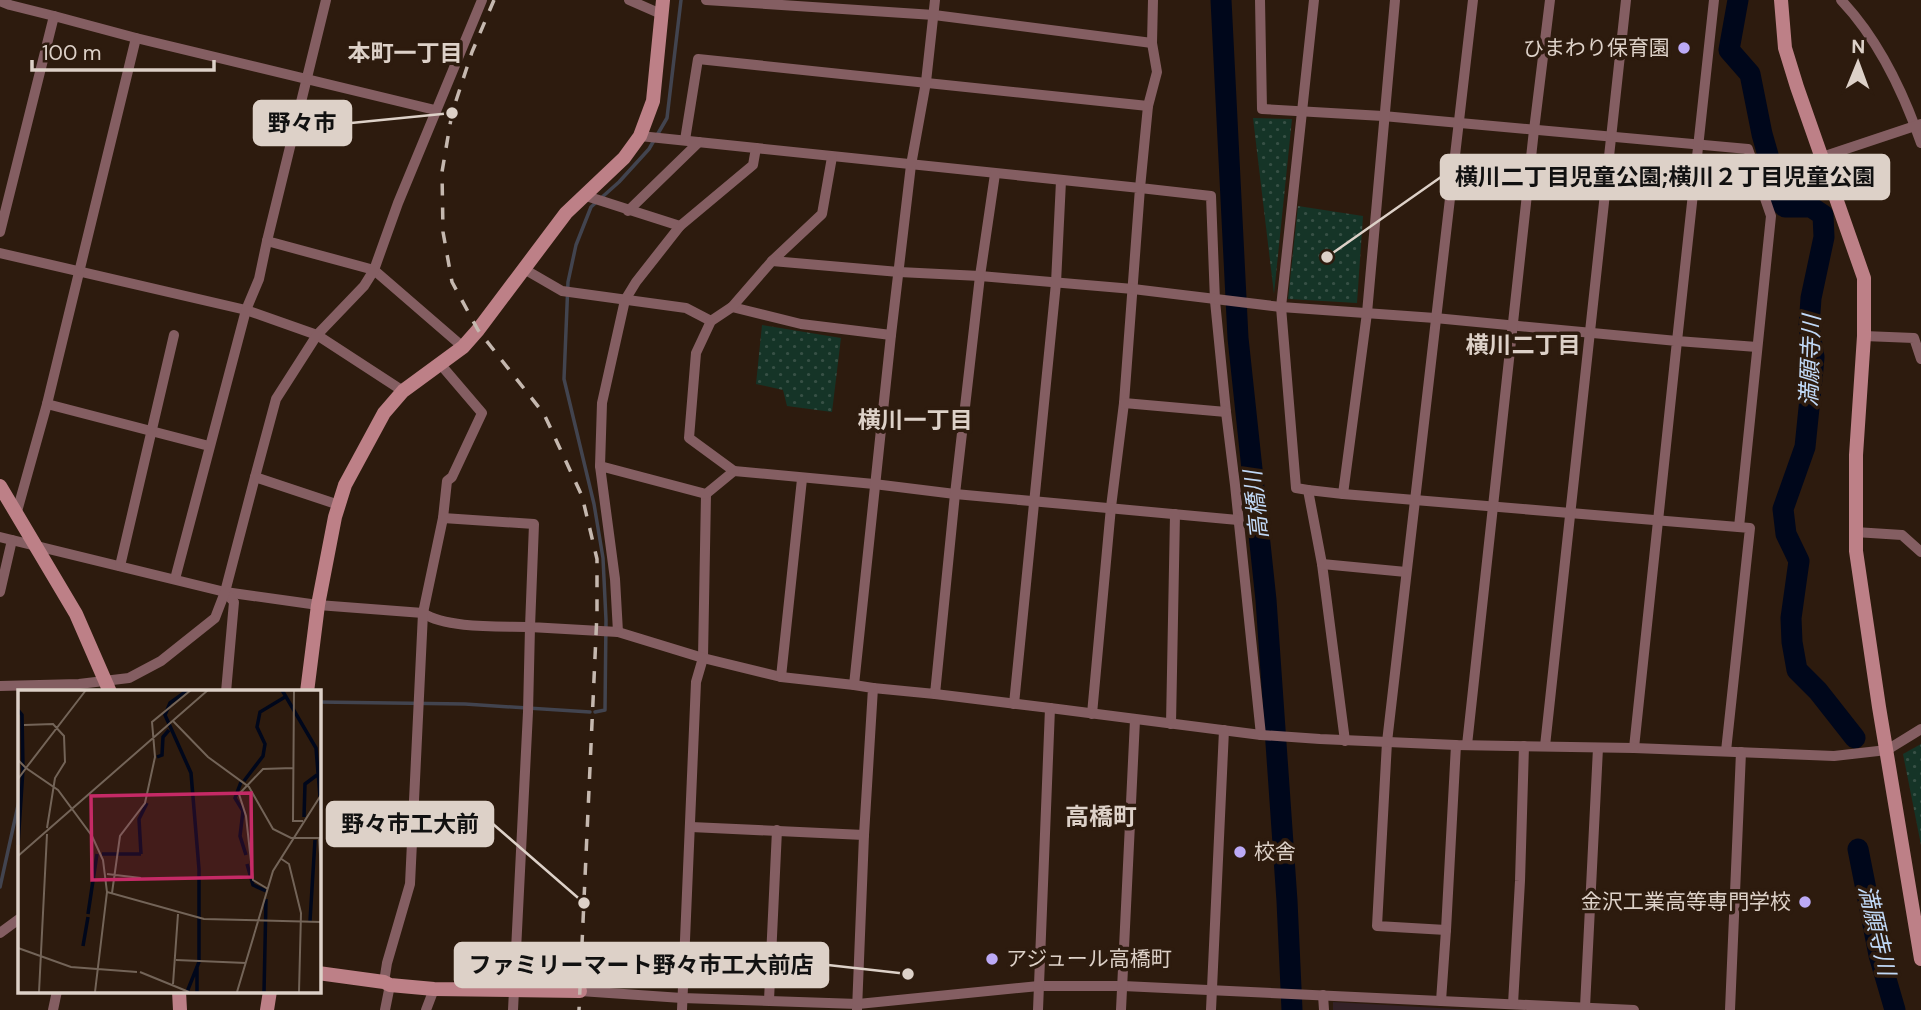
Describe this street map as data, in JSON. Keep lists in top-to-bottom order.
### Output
{
  "districts": [
    "本町一丁目",
    "横川二丁目",
    "横川一丁目",
    "高橋町"
  ],
  "water": ["満願寺川", "高橋川"],
  "places": [
    "ひまわり保育園",
    "野々市",
    "横川二丁目児童公園;横川２丁目児童公園",
    "校舎",
    "金沢工業高等専門学校",
    "野々市工大前",
    "アジュール高橋町",
    "ファミリーマート野々市工大前店"
  ],
  "scale_bar": "100 m",
  "north": "top"
}
